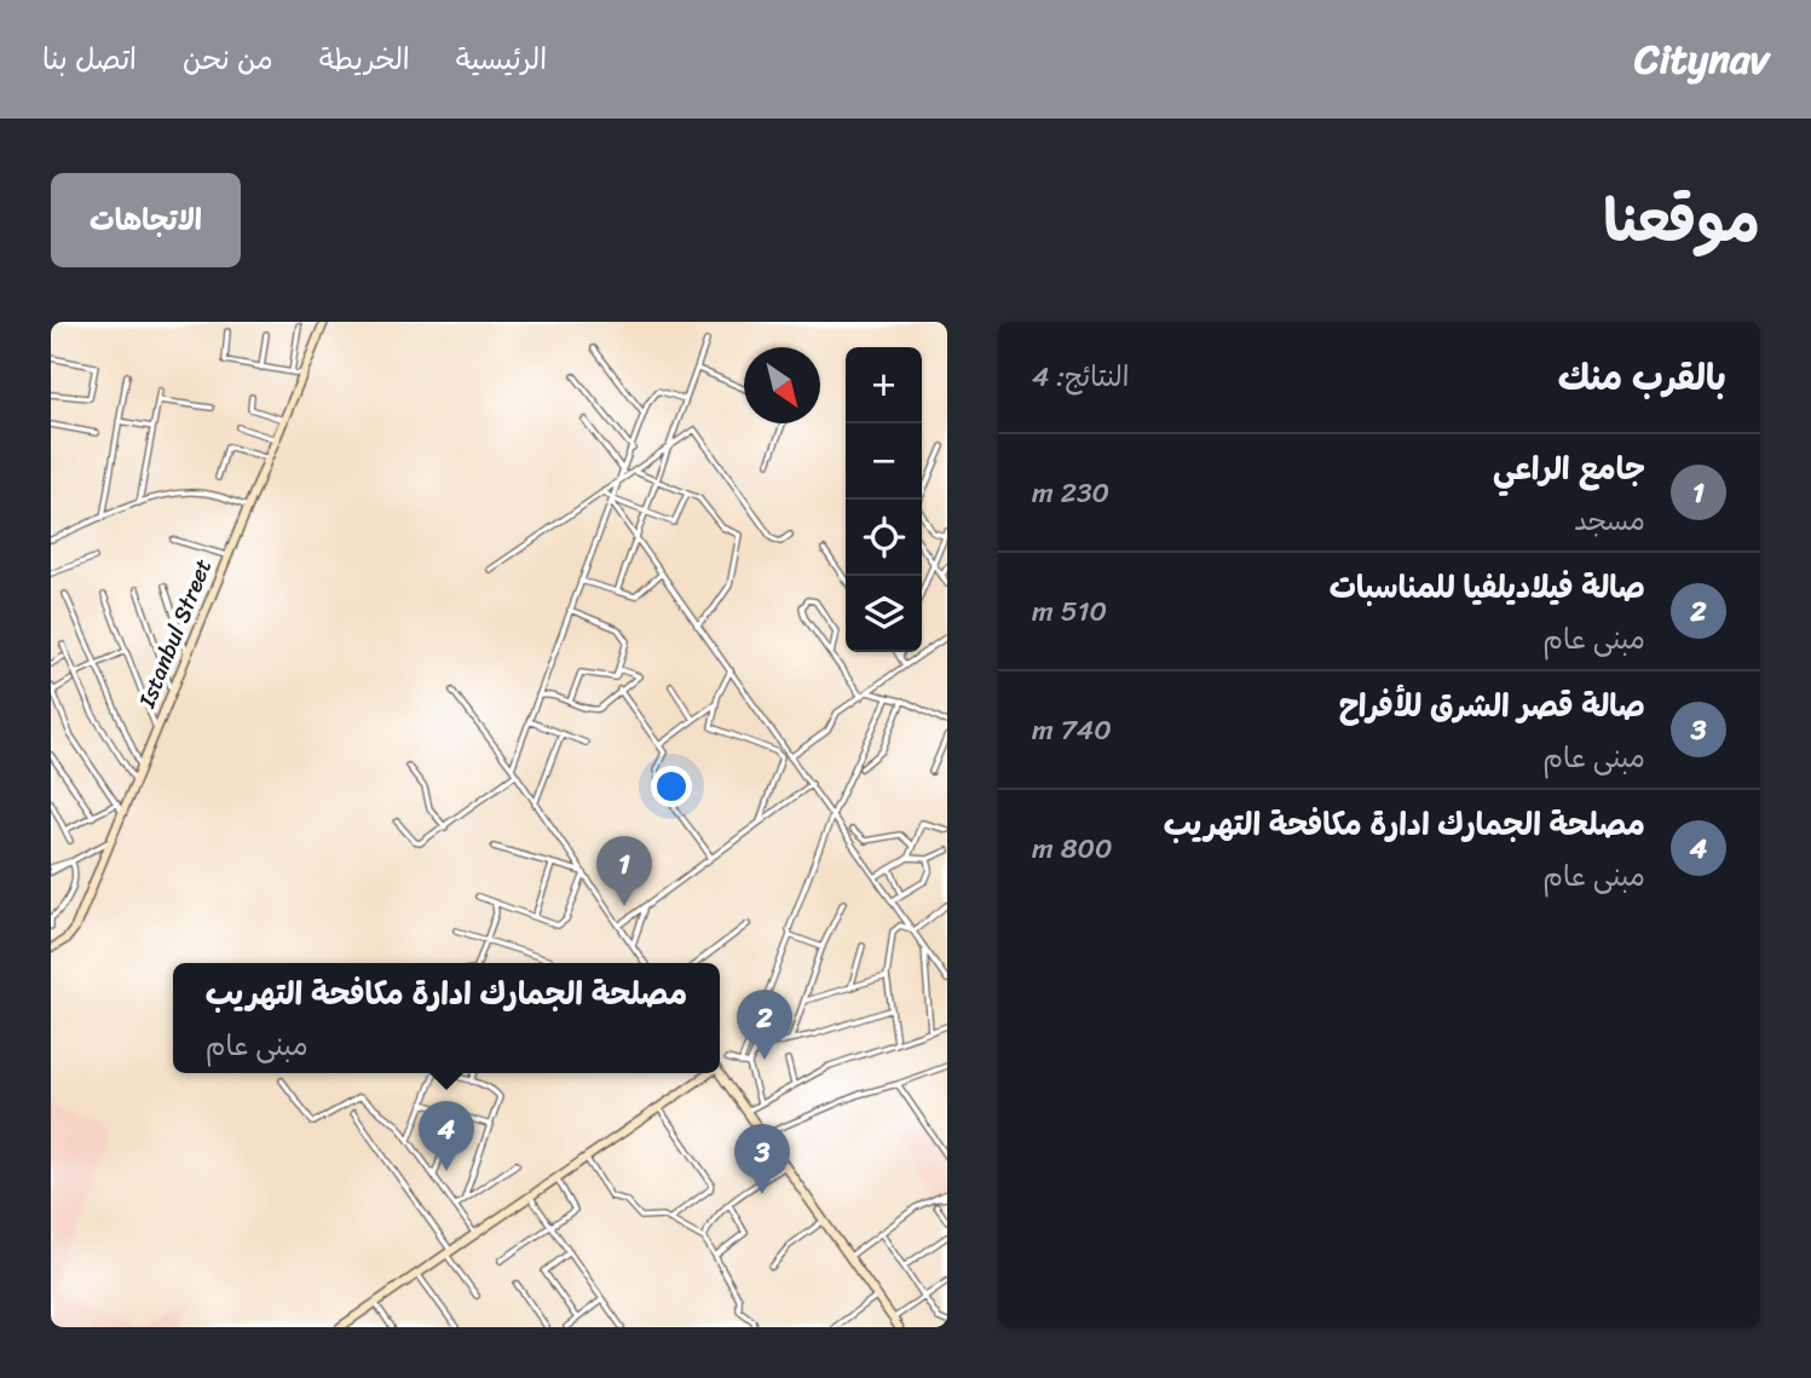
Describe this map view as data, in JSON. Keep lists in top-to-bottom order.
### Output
{
  "streets": {
    "street": ["Istanbul Street"]
  },
  "north": "bottom right",
  "page": {
    "header": "Citynav",
    "nav": [
      "الرئيسية",
      "الخريطة",
      "من نحن",
      "اتصل بنا"
    ],
    "title": "موقعنا",
    "buttons": "الاتجاهات",
    "heading": ["بالقرب منك", "النتائج: 4"],
    "map_buttons": ["+", "−"],
    "list": [
      {
        "mark": "1",
        "name": "جامع الراعي",
        "note": "مسجد",
        "value": "230 m"
      },
      {
        "mark": "2",
        "name": "صالة فيلاديلفيا للمناسبات",
        "note": "مبنى عام",
        "value": "510 m"
      },
      {
        "mark": "3",
        "name": "صالة قصر الشرق للأفراح",
        "note": "مبنى عام",
        "value": "740 m"
      },
      {
        "mark": "4",
        "name": "مصلحة الجمارك ادارة مكافحة التهريب",
        "note": "مبنى عام",
        "value": "800 m"
      }
    ],
    "pins": [
      "1",
      "2",
      "4",
      "3"
    ],
    "popup": ["مصلحة الجمارك ادارة مكافحة التهريب", "مبنى عام"]
  }
}
